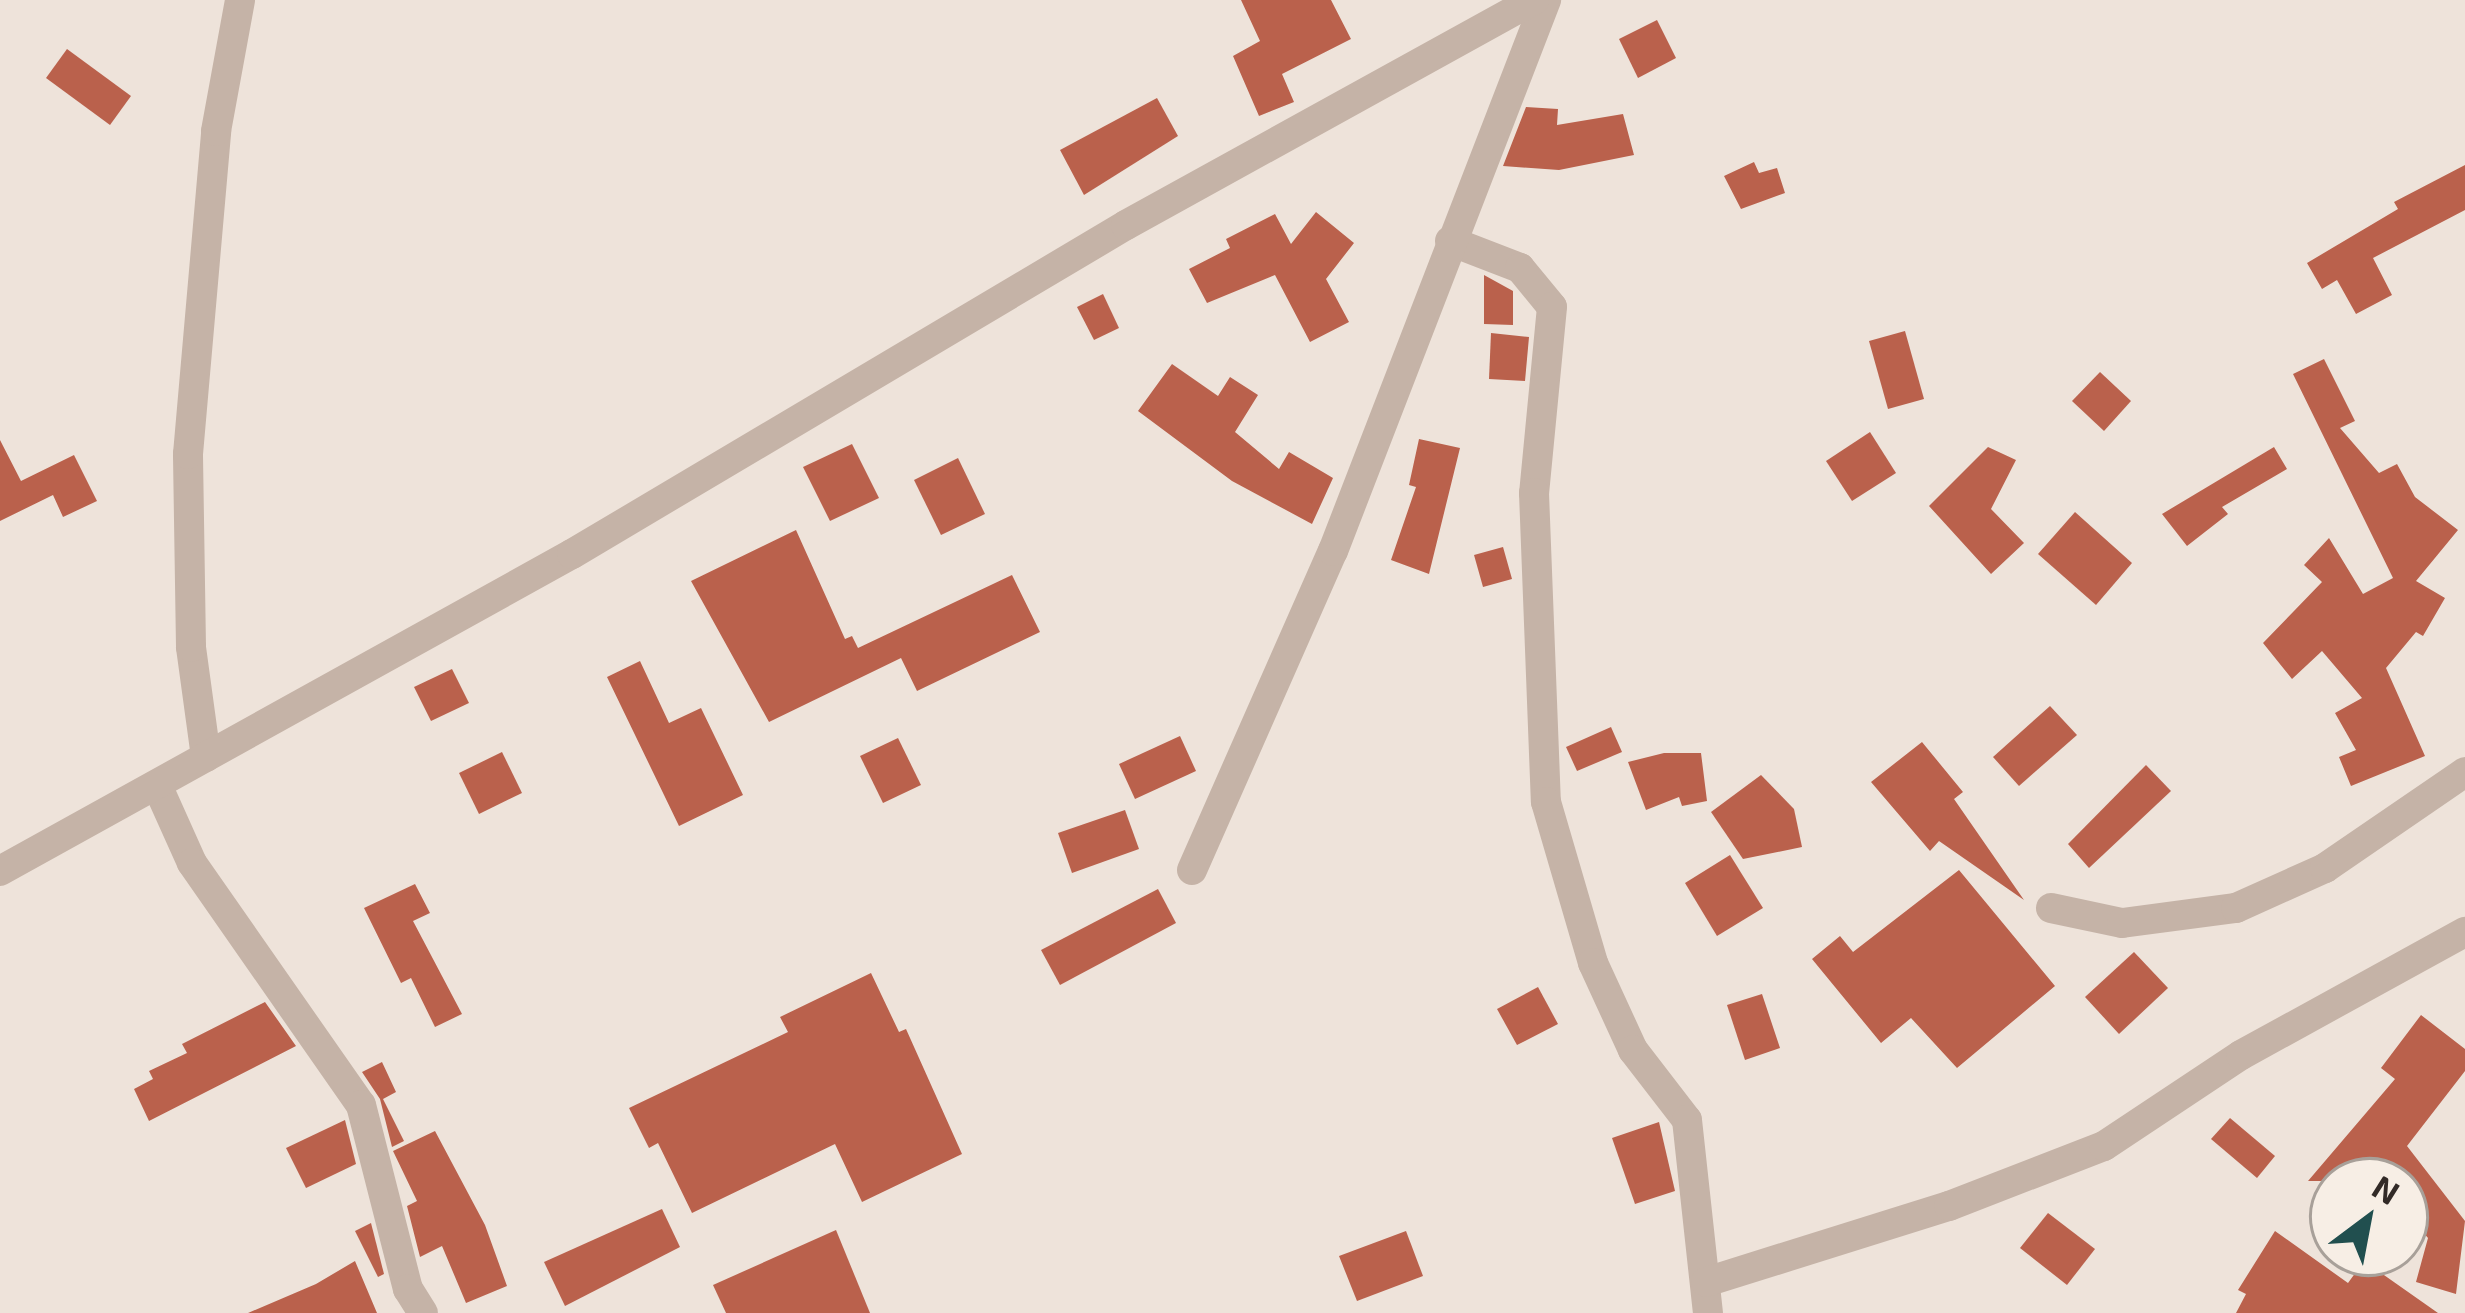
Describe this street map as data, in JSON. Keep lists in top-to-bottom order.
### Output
{
  "north": "top right"
}
